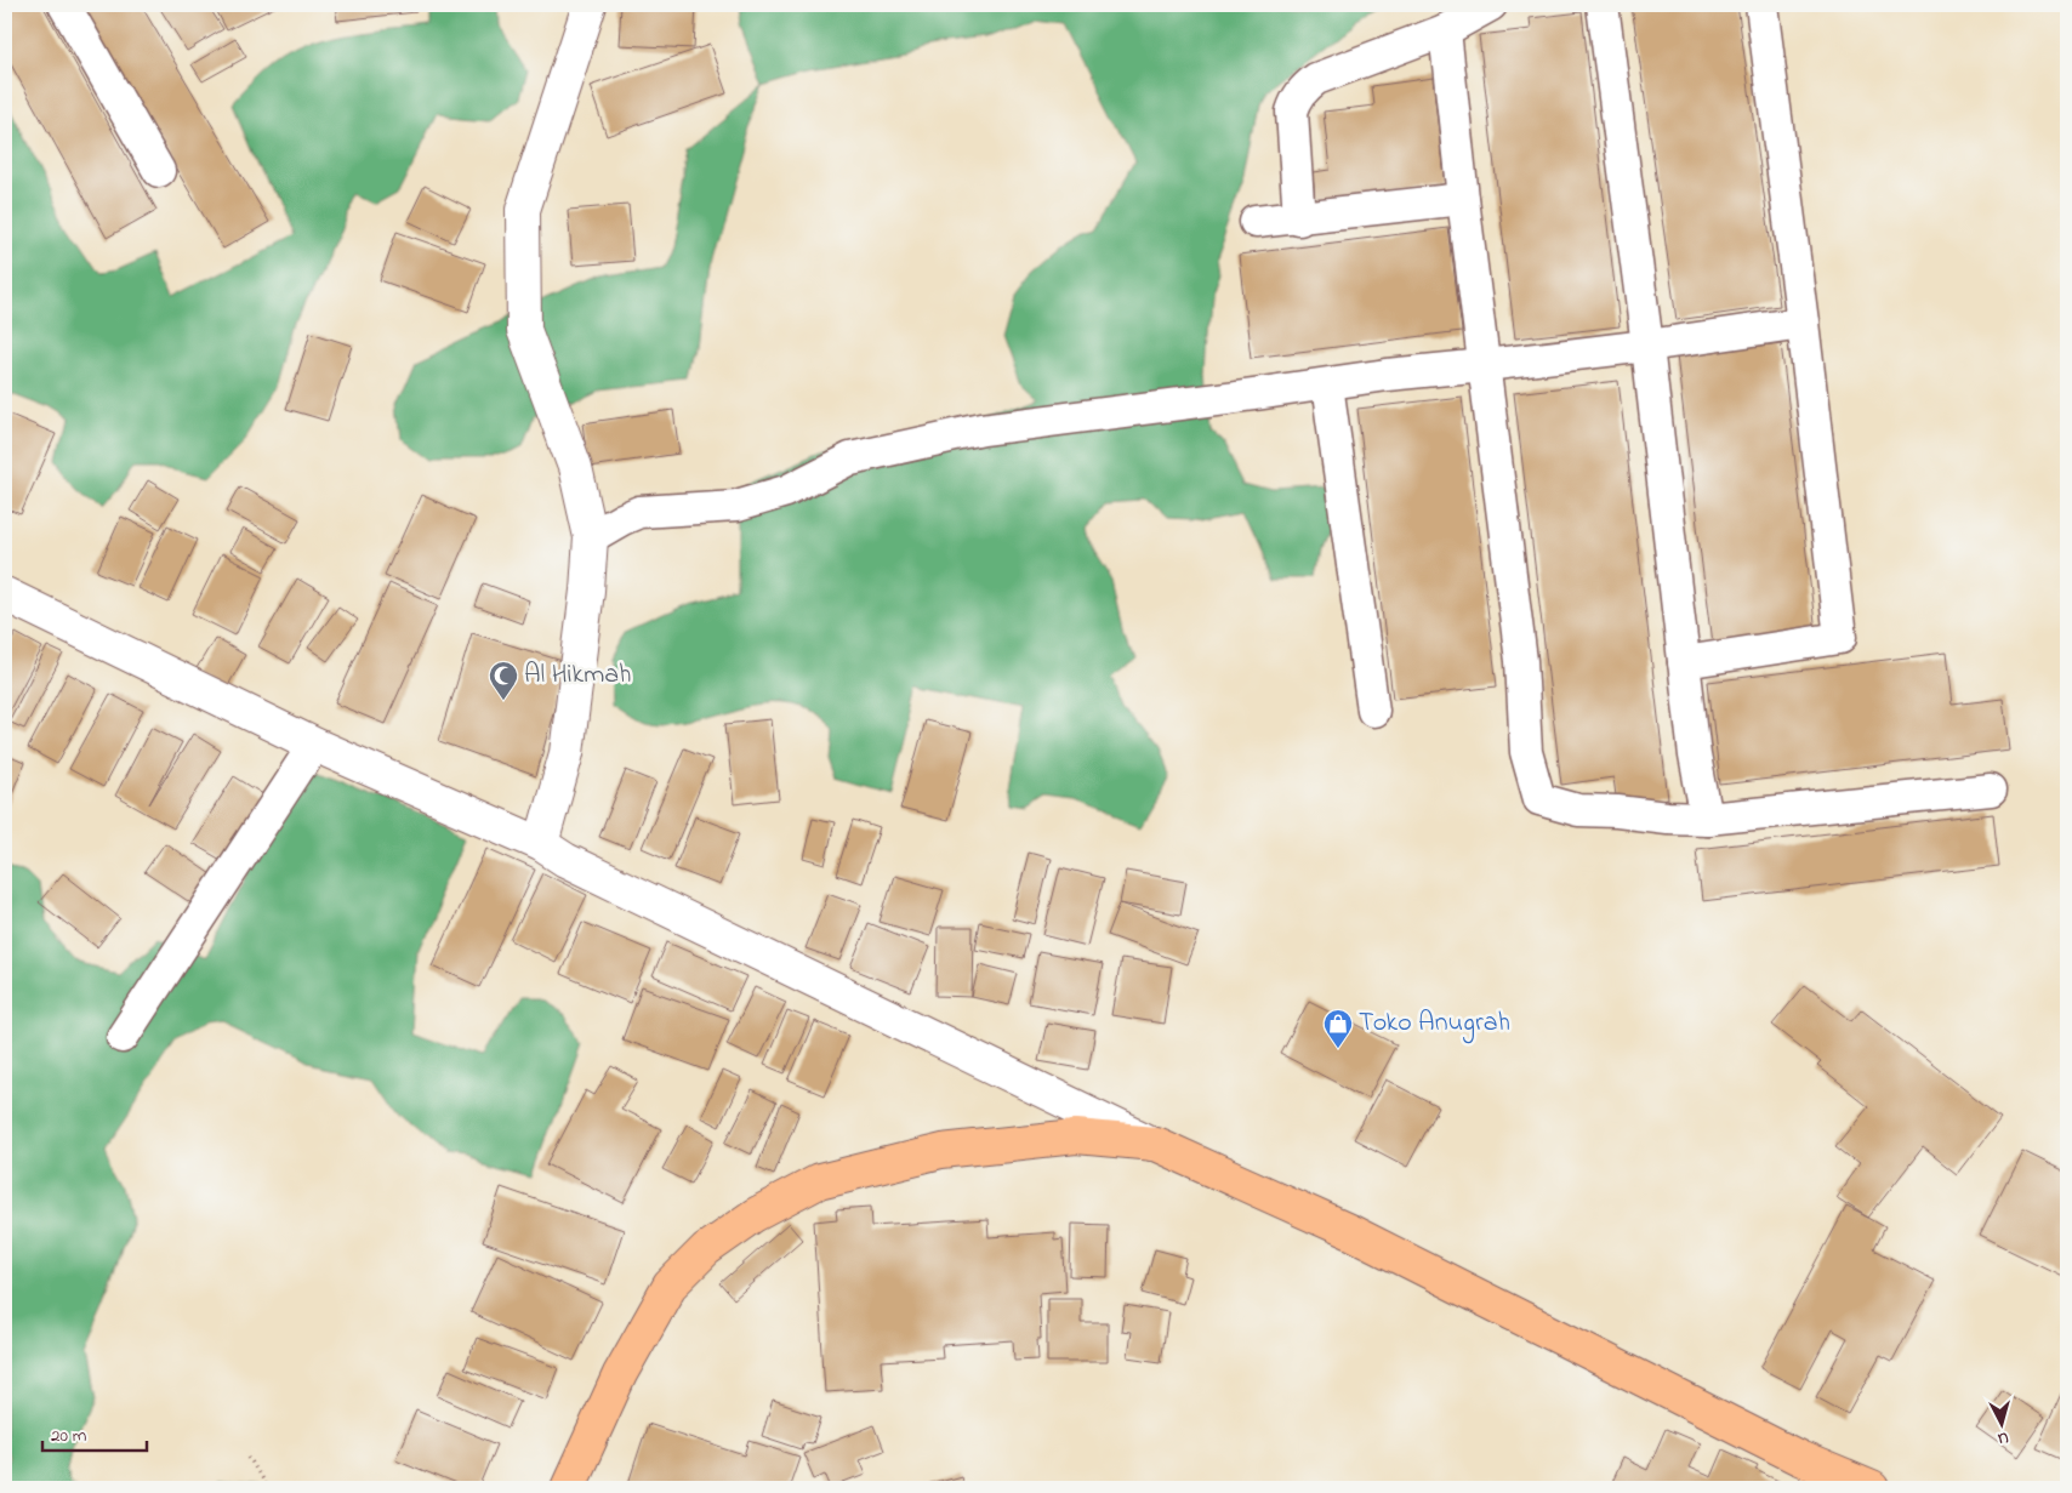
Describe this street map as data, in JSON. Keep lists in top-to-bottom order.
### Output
{
  "places": {
    "mosque": ["Al Hikmah"],
    "shop": ["Toko Anugrah"]
  },
  "scale_bar": "20 m",
  "north": "bottom"
}
